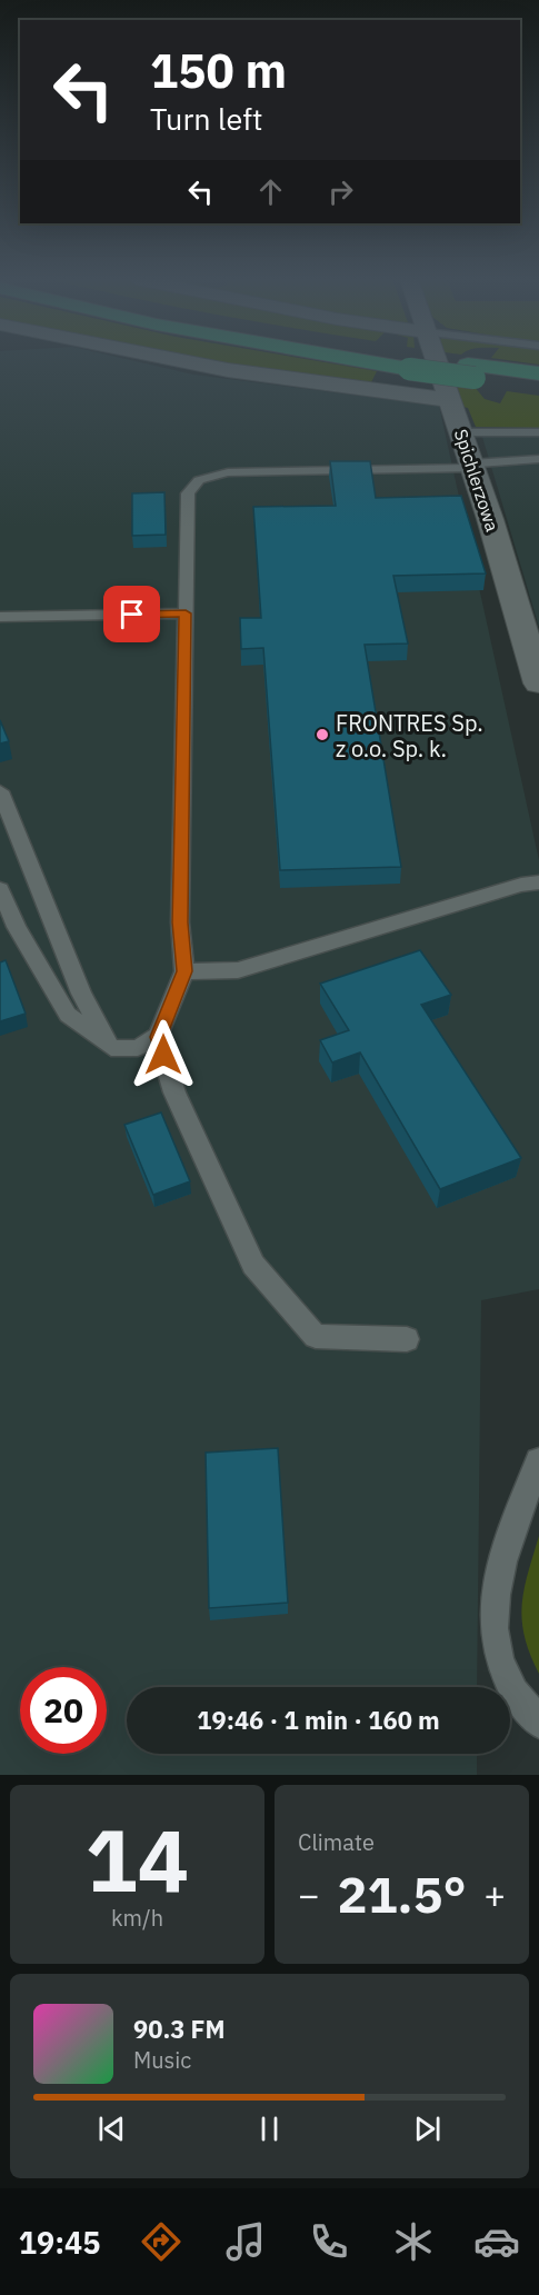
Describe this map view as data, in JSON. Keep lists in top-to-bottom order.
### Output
{
  "streets": {
    "street": ["Spichlerzowa"]
  },
  "places": ["FRONTRES Sp. z o.o. Sp. k."],
  "page": {
    "turn": ["150 m", "Turn left"],
    "limit": "20",
    "trip": "19:46 · 1 min · 160 m",
    "tile": [
      ["14", "km/h"],
      "Climate"
    ],
    "heat": ["−", "21.5°", "+"],
    "song": ["90.3 FM", "Music"],
    "tabs": "19:45"
  }
}
